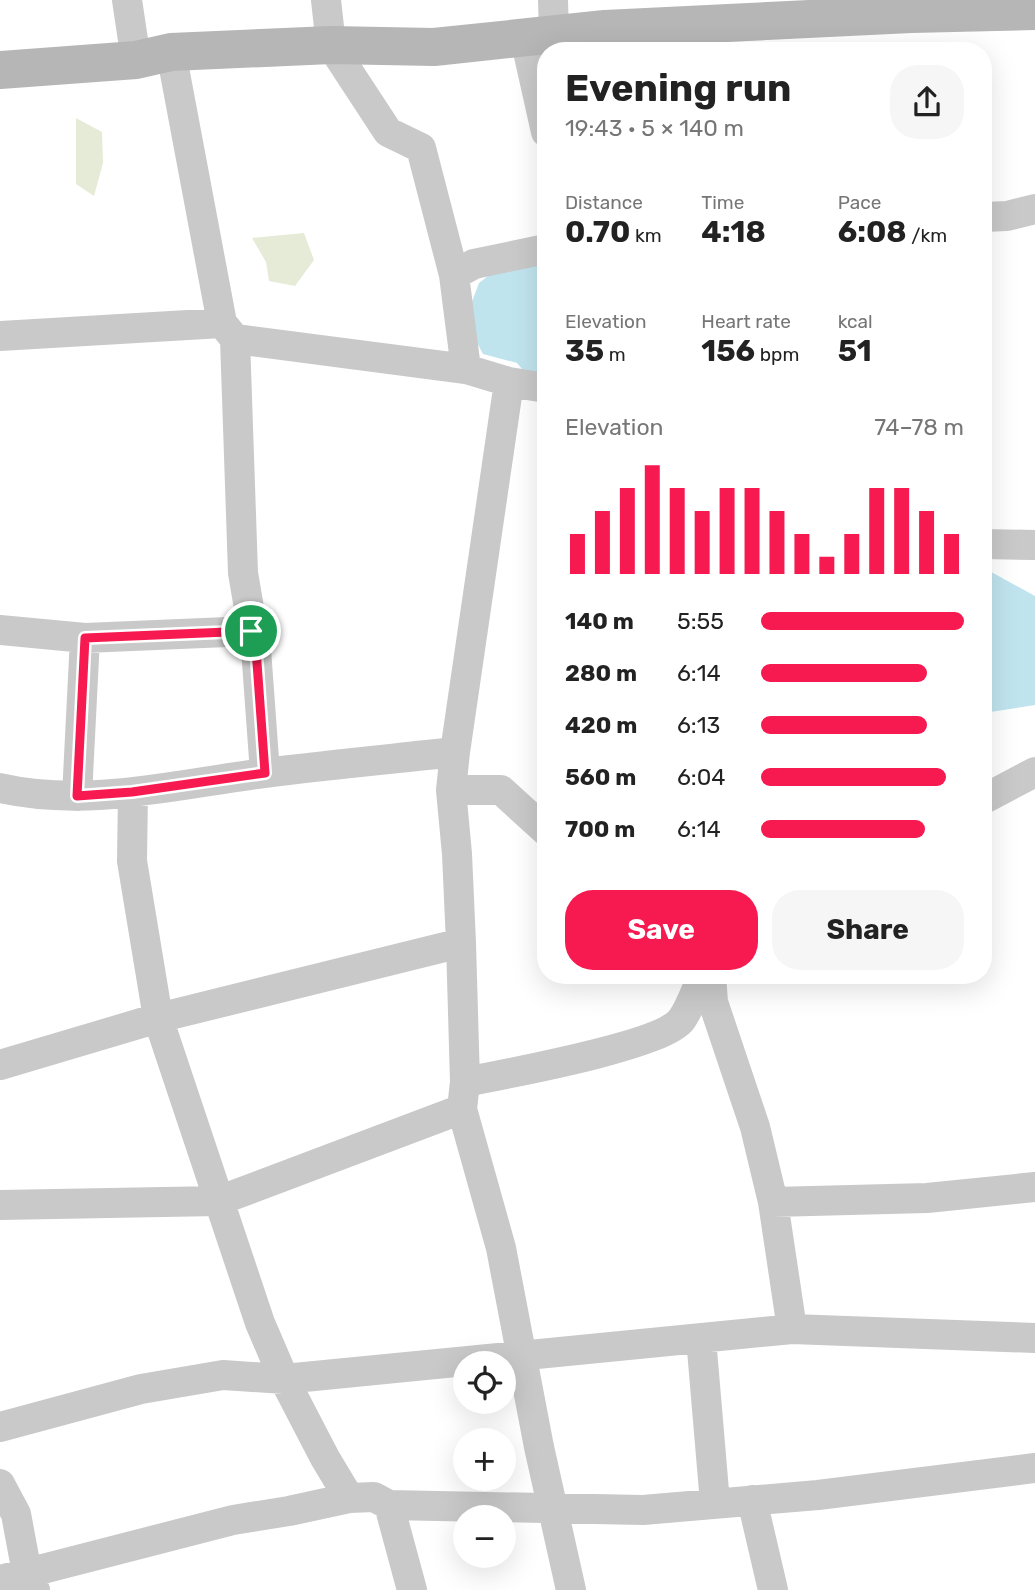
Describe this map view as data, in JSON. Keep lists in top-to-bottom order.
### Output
{
  "page": {
    "heading": ["Evening run", "19:43 · 5 × 140 m"],
    "stats": [
      ["Distance", "0.70 km"],
      ["Time", "4:18"],
      ["Pace", "6:08 /km"],
      ["Elevation", "35 m"],
      ["Heart rate", "156 bpm"],
      ["kcal", "51"]
    ],
    "chart": ["Elevation", "74–78 m"],
    "list": [
      {
        "name": "140 m",
        "note": "5:55"
      },
      {
        "name": "280 m",
        "note": "6:14"
      },
      {
        "name": "420 m",
        "note": "6:13"
      },
      {
        "name": "560 m",
        "note": "6:04"
      },
      {
        "name": "700 m",
        "note": "6:14"
      }
    ],
    "buttons": ["Save", "Share"],
    "map_buttons": ["+", "−"]
  }
}
